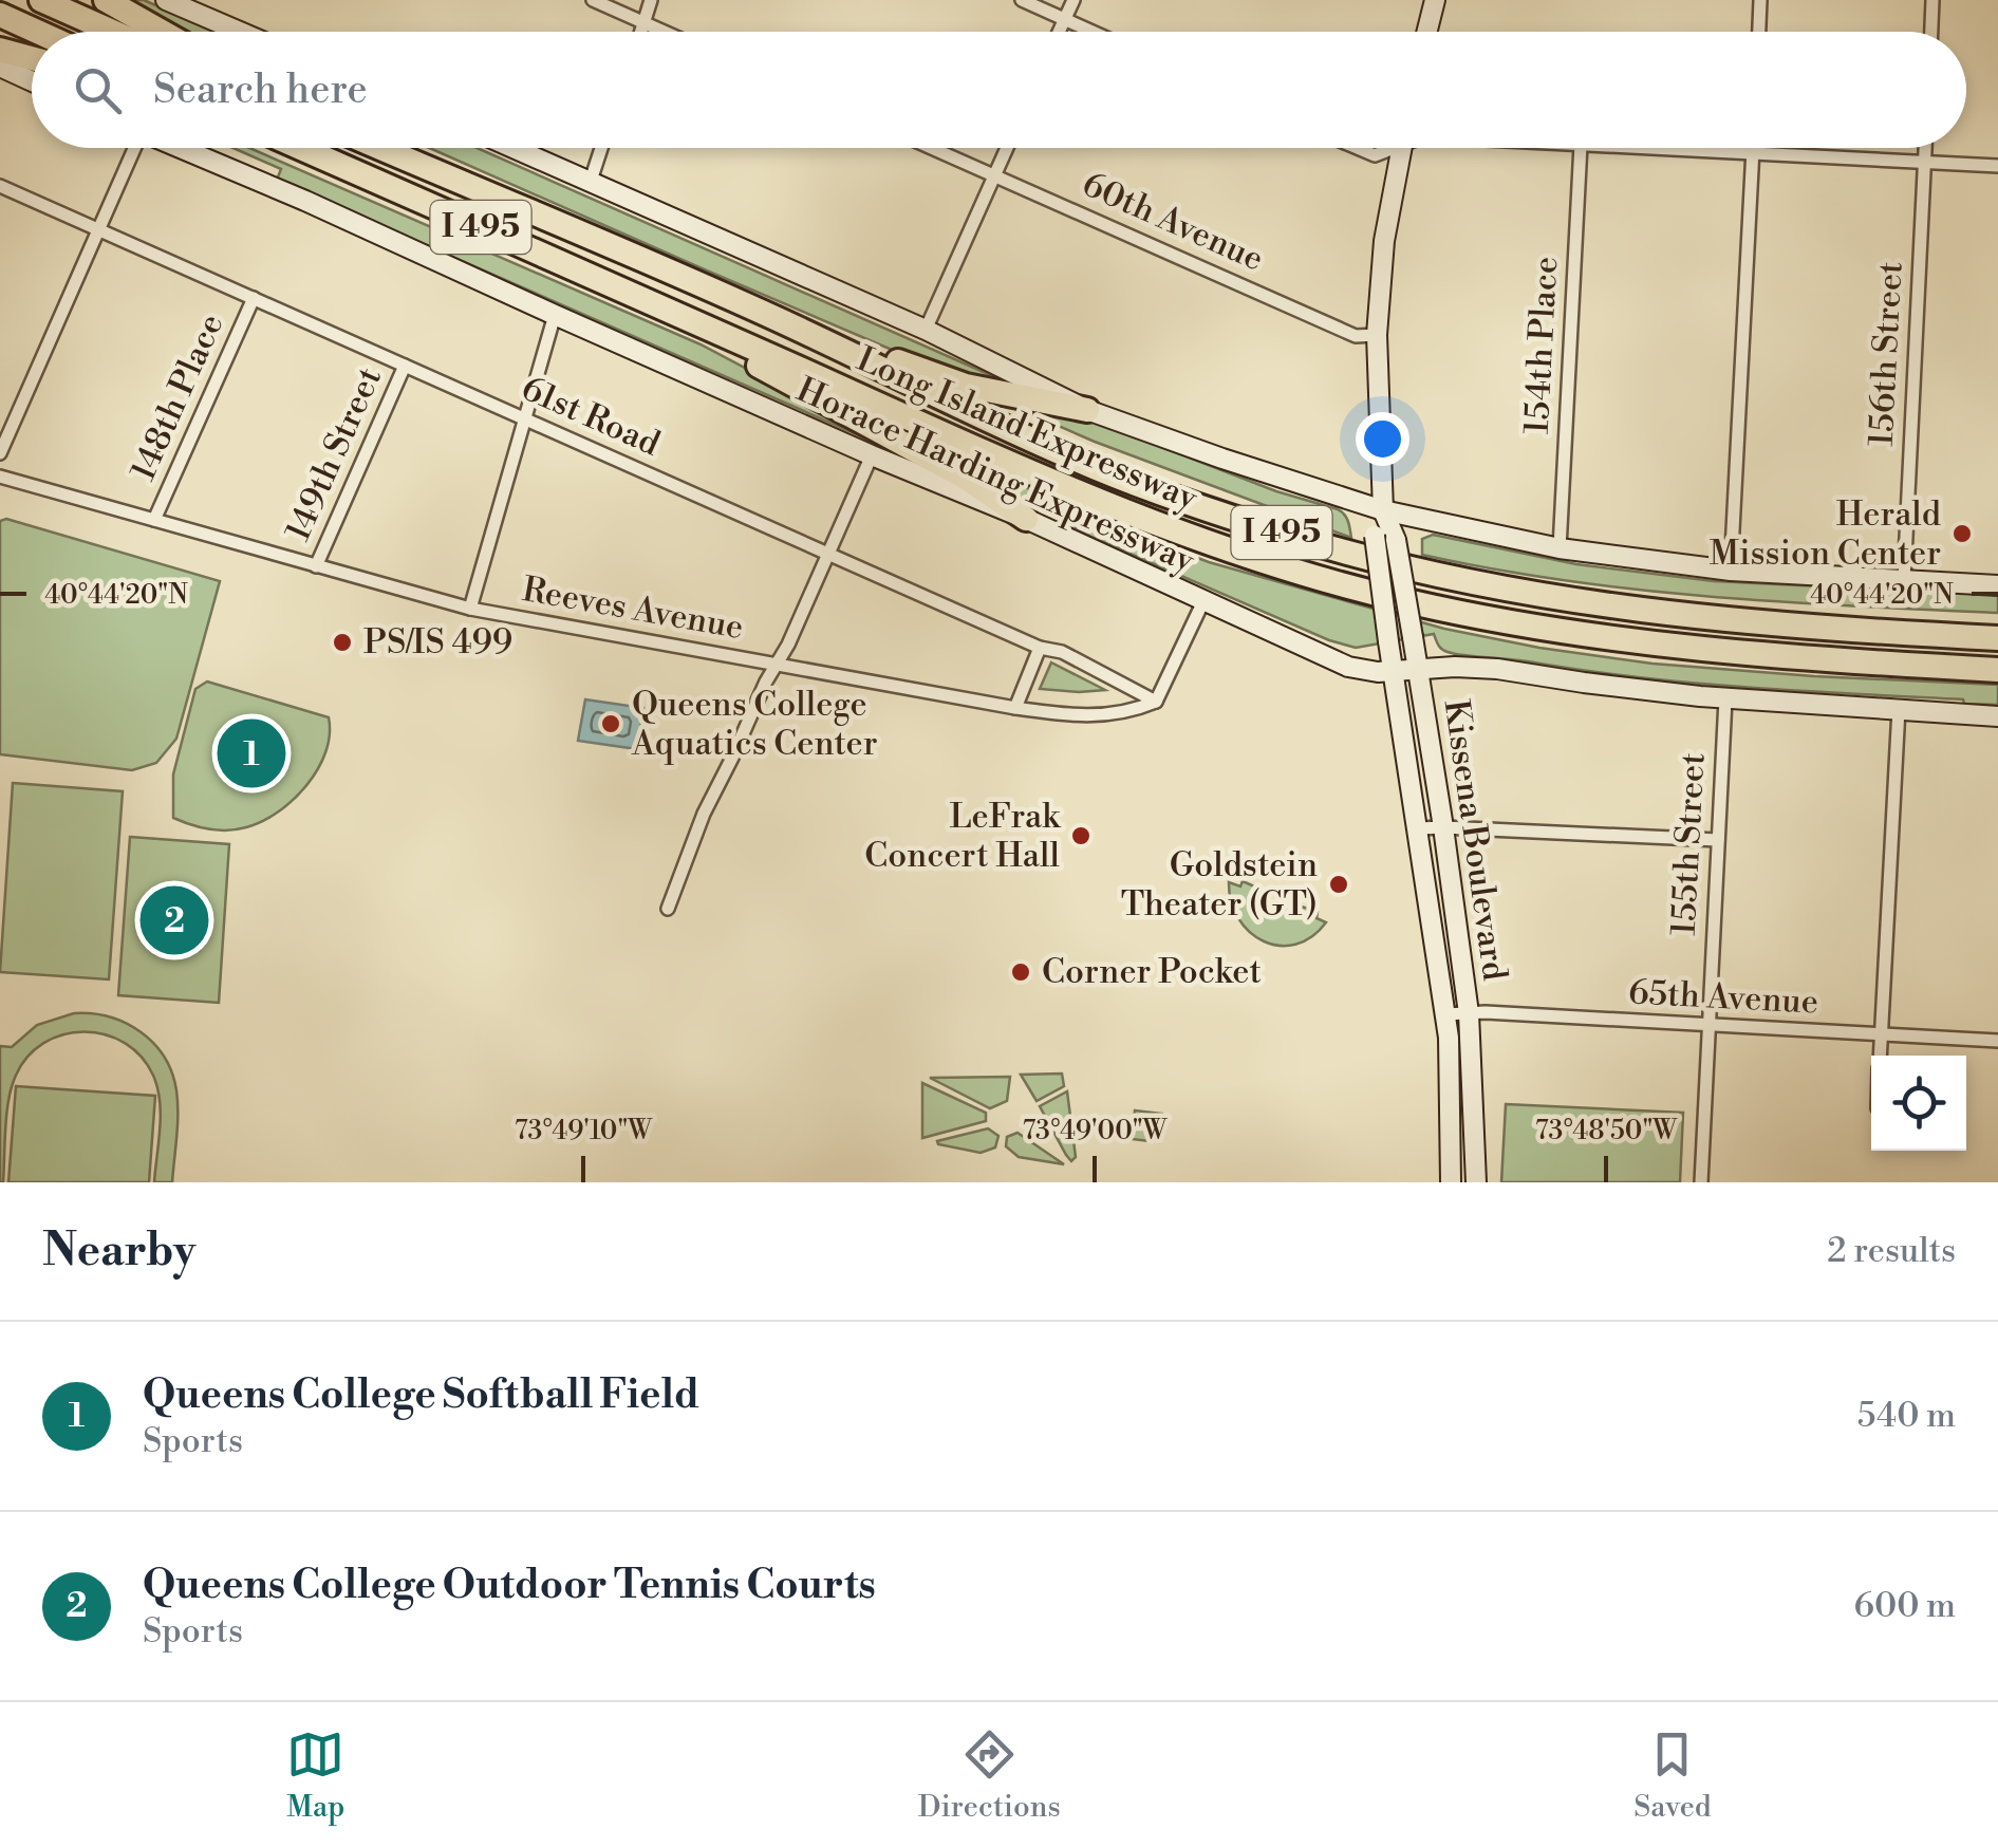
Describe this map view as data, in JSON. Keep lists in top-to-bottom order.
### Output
{
  "streets": {
    "highway": ["I 495", "Long Island Expressway"],
    "main road": ["Horace Harding Expressway", "Kissena Boulevard"],
    "street": [
      "60th Avenue",
      "154th Place",
      "156th Street",
      "148th Place",
      "61st Road",
      "149th Street",
      "Reeves Avenue",
      "155th Street",
      "65th Avenue"
    ]
  },
  "crossings": [
    ["60th Avenue", "Kissena Boulevard"],
    ["148th Place", "61st Road"],
    ["148th Place", "Reeves Avenue"],
    ["61st Road", "149th Street"],
    ["61st Road", "Reeves Avenue"],
    ["149th Street", "Reeves Avenue"],
    ["Horace Harding Expressway", "Kissena Boulevard"],
    ["Horace Harding Expressway", "155th Street"],
    ["Kissena Boulevard", "65th Avenue"],
    ["155th Street", "65th Avenue"]
  ],
  "places": [
    "Herald Mission Center",
    "PS/IS 499",
    "Queens College Aquatics Center",
    "LeFrak Concert Hall",
    "Goldstein Theater (GT)",
    "Corner Pocket"
  ],
  "page": {
    "search": "Search here",
    "pins": ["1", "2"],
    "heading": ["Nearby", "2 results"],
    "list": [
      {
        "mark": "1",
        "name": "Queens College Softball Field",
        "note": "Sports",
        "value": "540 m"
      },
      {
        "mark": "2",
        "name": "Queens College Outdoor Tennis Courts",
        "note": "Sports",
        "value": "600 m"
      }
    ],
    "nav": ["Map", "Directions", "Saved"]
  },
  "coordinates": [
    "40°44'20\"N",
    "73°49'10\"W",
    "73°49'00\"W",
    "73°48'50\"W"
  ]
}
